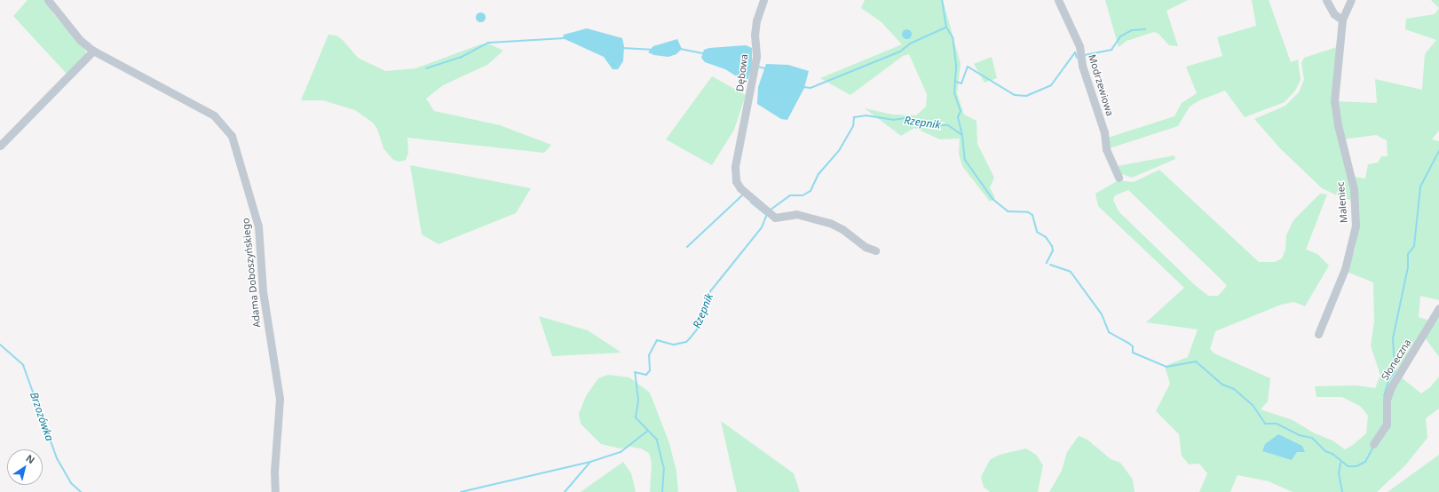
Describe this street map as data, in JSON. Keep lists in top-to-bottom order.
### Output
{
  "streets": {
    "street": [
      "Dębowa",
      "Modrzewiowa",
      "Maleniec",
      "Adama Doboszyńskiego",
      "Słoneczna"
    ]
  },
  "water": ["Rzepnik", "Brzozówka"],
  "north": "top right"
}
